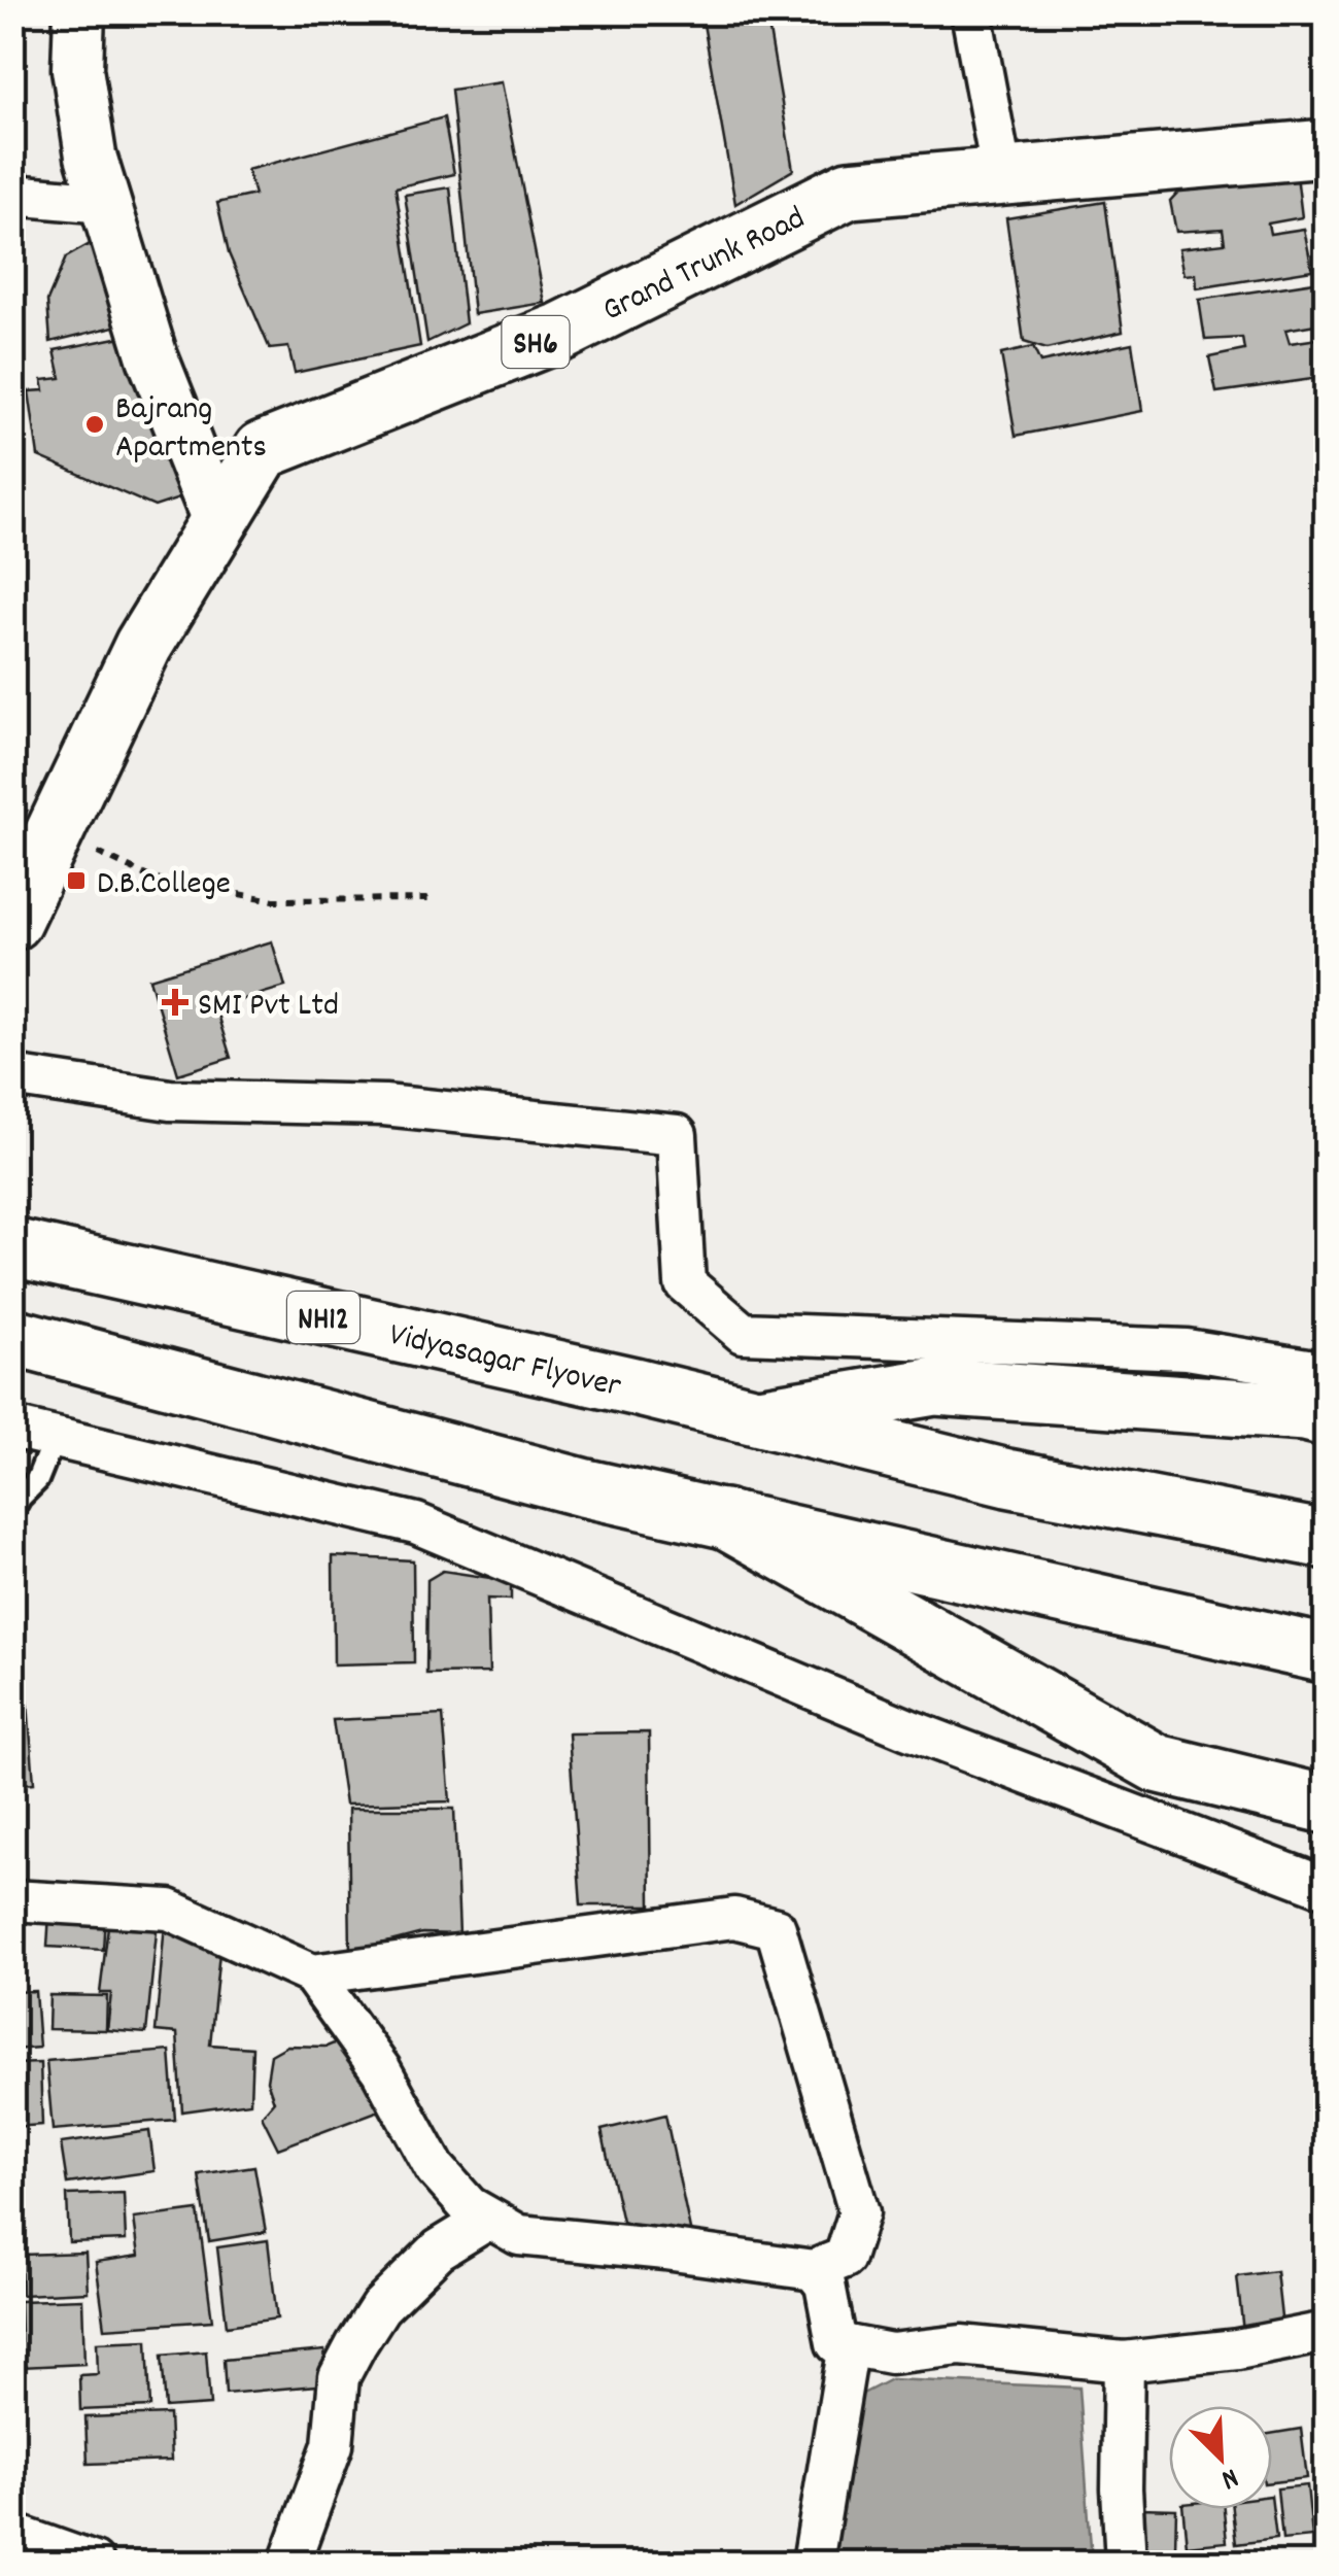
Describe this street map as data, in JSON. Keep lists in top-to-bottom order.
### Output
{
  "streets": {
    "main road": [
      "Grand Trunk Road",
      "SH6",
      "NH12",
      "Vidyasagar Flyover"
    ]
  },
  "crossings": [
    ["NH12", "Vidyasagar Flyover"]
  ],
  "places": {
    "other": ["Bajrang Apartments"],
    "transit": ["D.B.College"],
    "health": ["SMI Pvt Ltd"]
  },
  "north": "bottom right"
}
